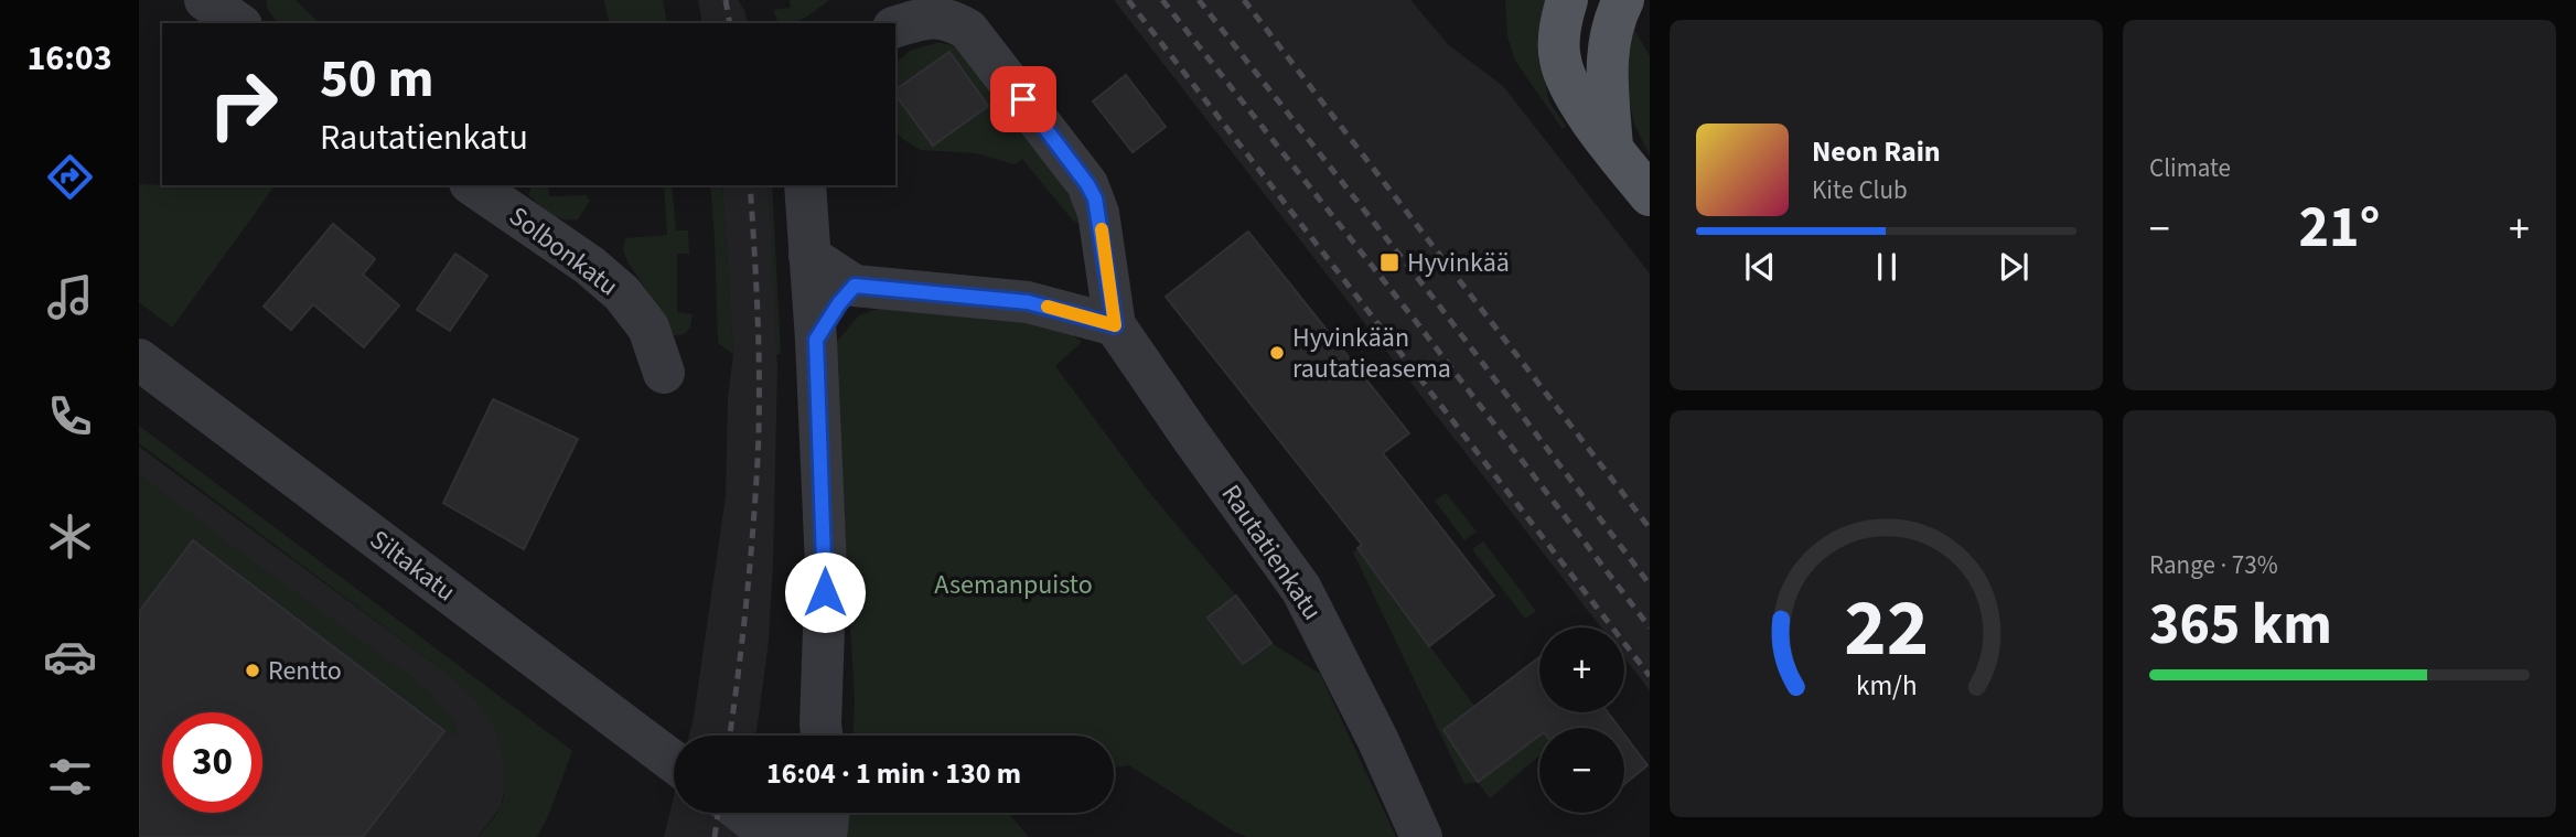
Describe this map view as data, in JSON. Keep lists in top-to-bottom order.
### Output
{
  "streets": {
    "street": ["Solbonkatu", "Rautatienkatu", "Siltakatu"]
  },
  "parks": ["Asemanpuisto"],
  "places": {
    "transit": ["Hyvinkää"],
    "other": ["Hyvinkään rautatieasema", "Rentto"]
  },
  "page": {
    "tabs": "16:03",
    "tile": [
      "Climate",
      ["Range · 73%", "365 km"]
    ],
    "turn": ["50 m", "Rautatienkatu"],
    "song": ["Neon Rain", "Kite Club"],
    "heat": ["−", "21°", "+"],
    "map_buttons": ["+", "−"],
    "limit": "30",
    "trip": "16:04 · 1 min · 130 m",
    "gauge": ["22", "km/h"]
  }
}
